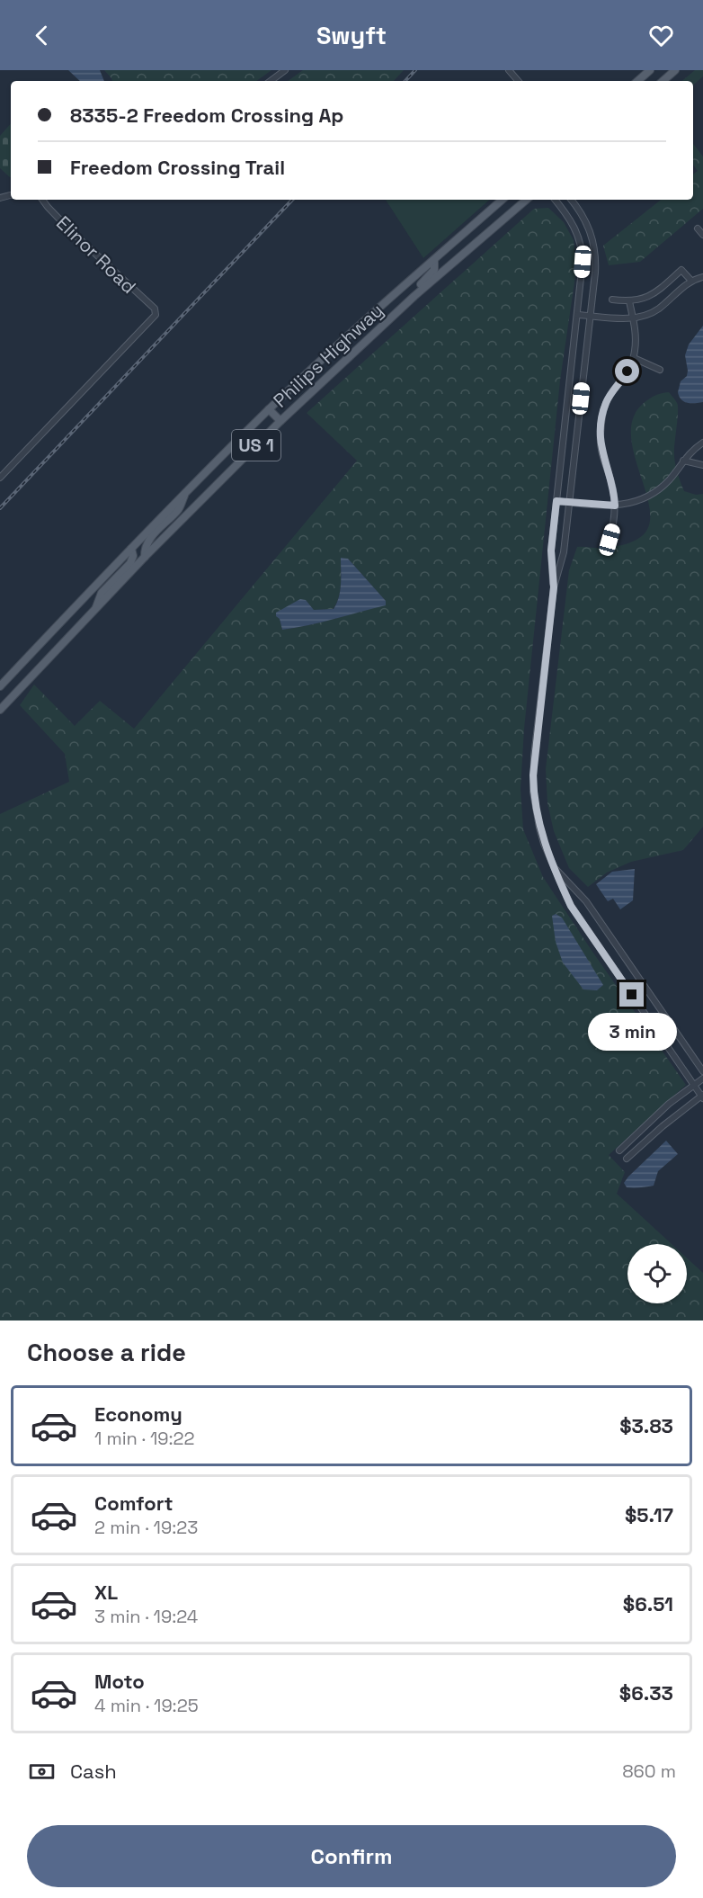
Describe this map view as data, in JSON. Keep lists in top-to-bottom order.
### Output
{
  "streets": {
    "main road": ["Philips Highway", "US 1"],
    "street": ["Elinor Road"]
  },
  "page": {
    "header": "Swyft",
    "banner": ["8335-2 Freedom Crossing Ap", "Freedom Crossing Trail"],
    "bubble": "3 min",
    "heading": "Choose a ride",
    "list": [
      {
        "name": "Economy",
        "note": "1 min · 19:22",
        "value": "$3.83"
      },
      {
        "name": "Comfort",
        "note": "2 min · 19:23",
        "value": "$5.17"
      },
      {
        "name": "XL",
        "note": "3 min · 19:24",
        "value": "$6.51"
      },
      {
        "name": "Moto",
        "note": "4 min · 19:25",
        "value": "$6.33"
      }
    ],
    "pay": ["Cash", "860 m"],
    "buttons": "Confirm"
  }
}
